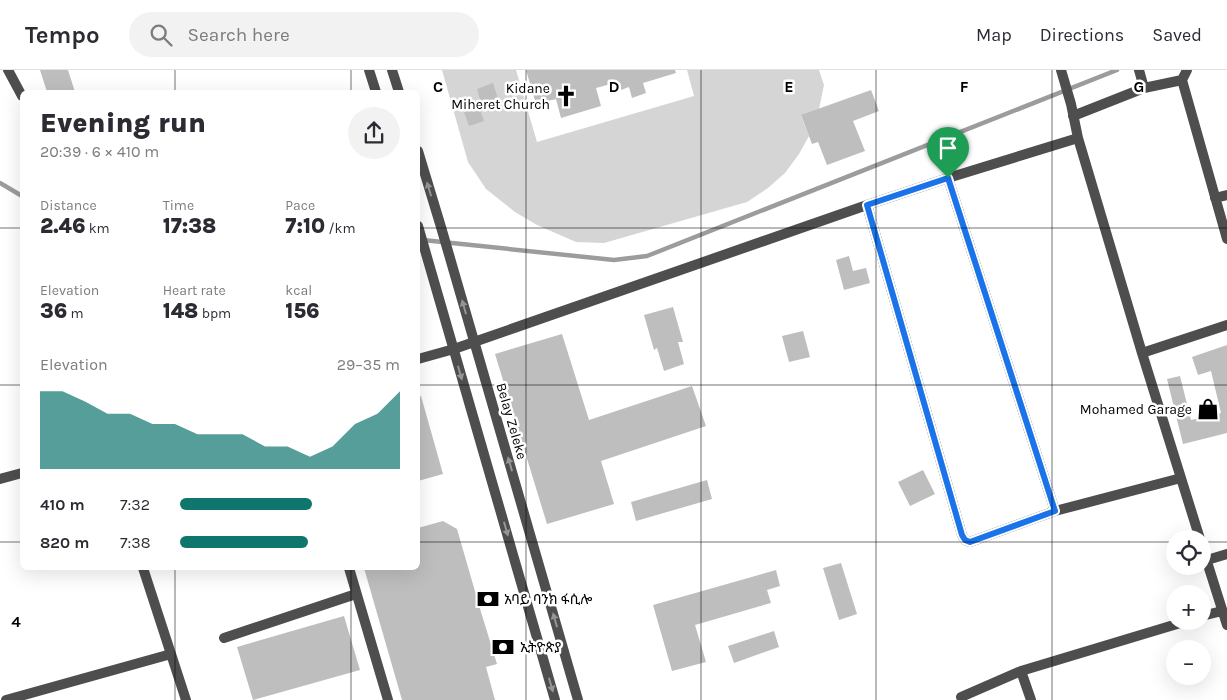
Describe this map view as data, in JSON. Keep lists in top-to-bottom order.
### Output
{
  "streets": {
    "street": ["Belay Zeleke"]
  },
  "places": {
    "church": ["Kidane Miheret Church"],
    "shop": ["Mohamed Garage"],
    "bank": ["አባይ ባንክ ፋሲሎ", "ኢትዮጵያ"]
  },
  "page": {
    "header": "Tempo",
    "search": "Search here",
    "nav": ["Map", "Directions", "Saved"],
    "heading": ["Evening run", "20:39 · 6 × 410 m"],
    "stats": [
      ["Distance", "2.46 km"],
      ["Time", "17:38"],
      ["Pace", "7:10 /km"],
      ["Elevation", "36 m"],
      ["Heart rate", "148 bpm"],
      ["kcal", "156"]
    ],
    "chart": ["Elevation", "29–35 m"],
    "list": [
      {
        "name": "410 m",
        "note": "7:32"
      },
      {
        "name": "820 m",
        "note": "7:38"
      }
    ],
    "map_buttons": ["+", "−"]
  },
  "grid": {
    "columns": [
      "C",
      "D",
      "E",
      "F",
      "G"
    ],
    "rows": ["4"]
  }
}
